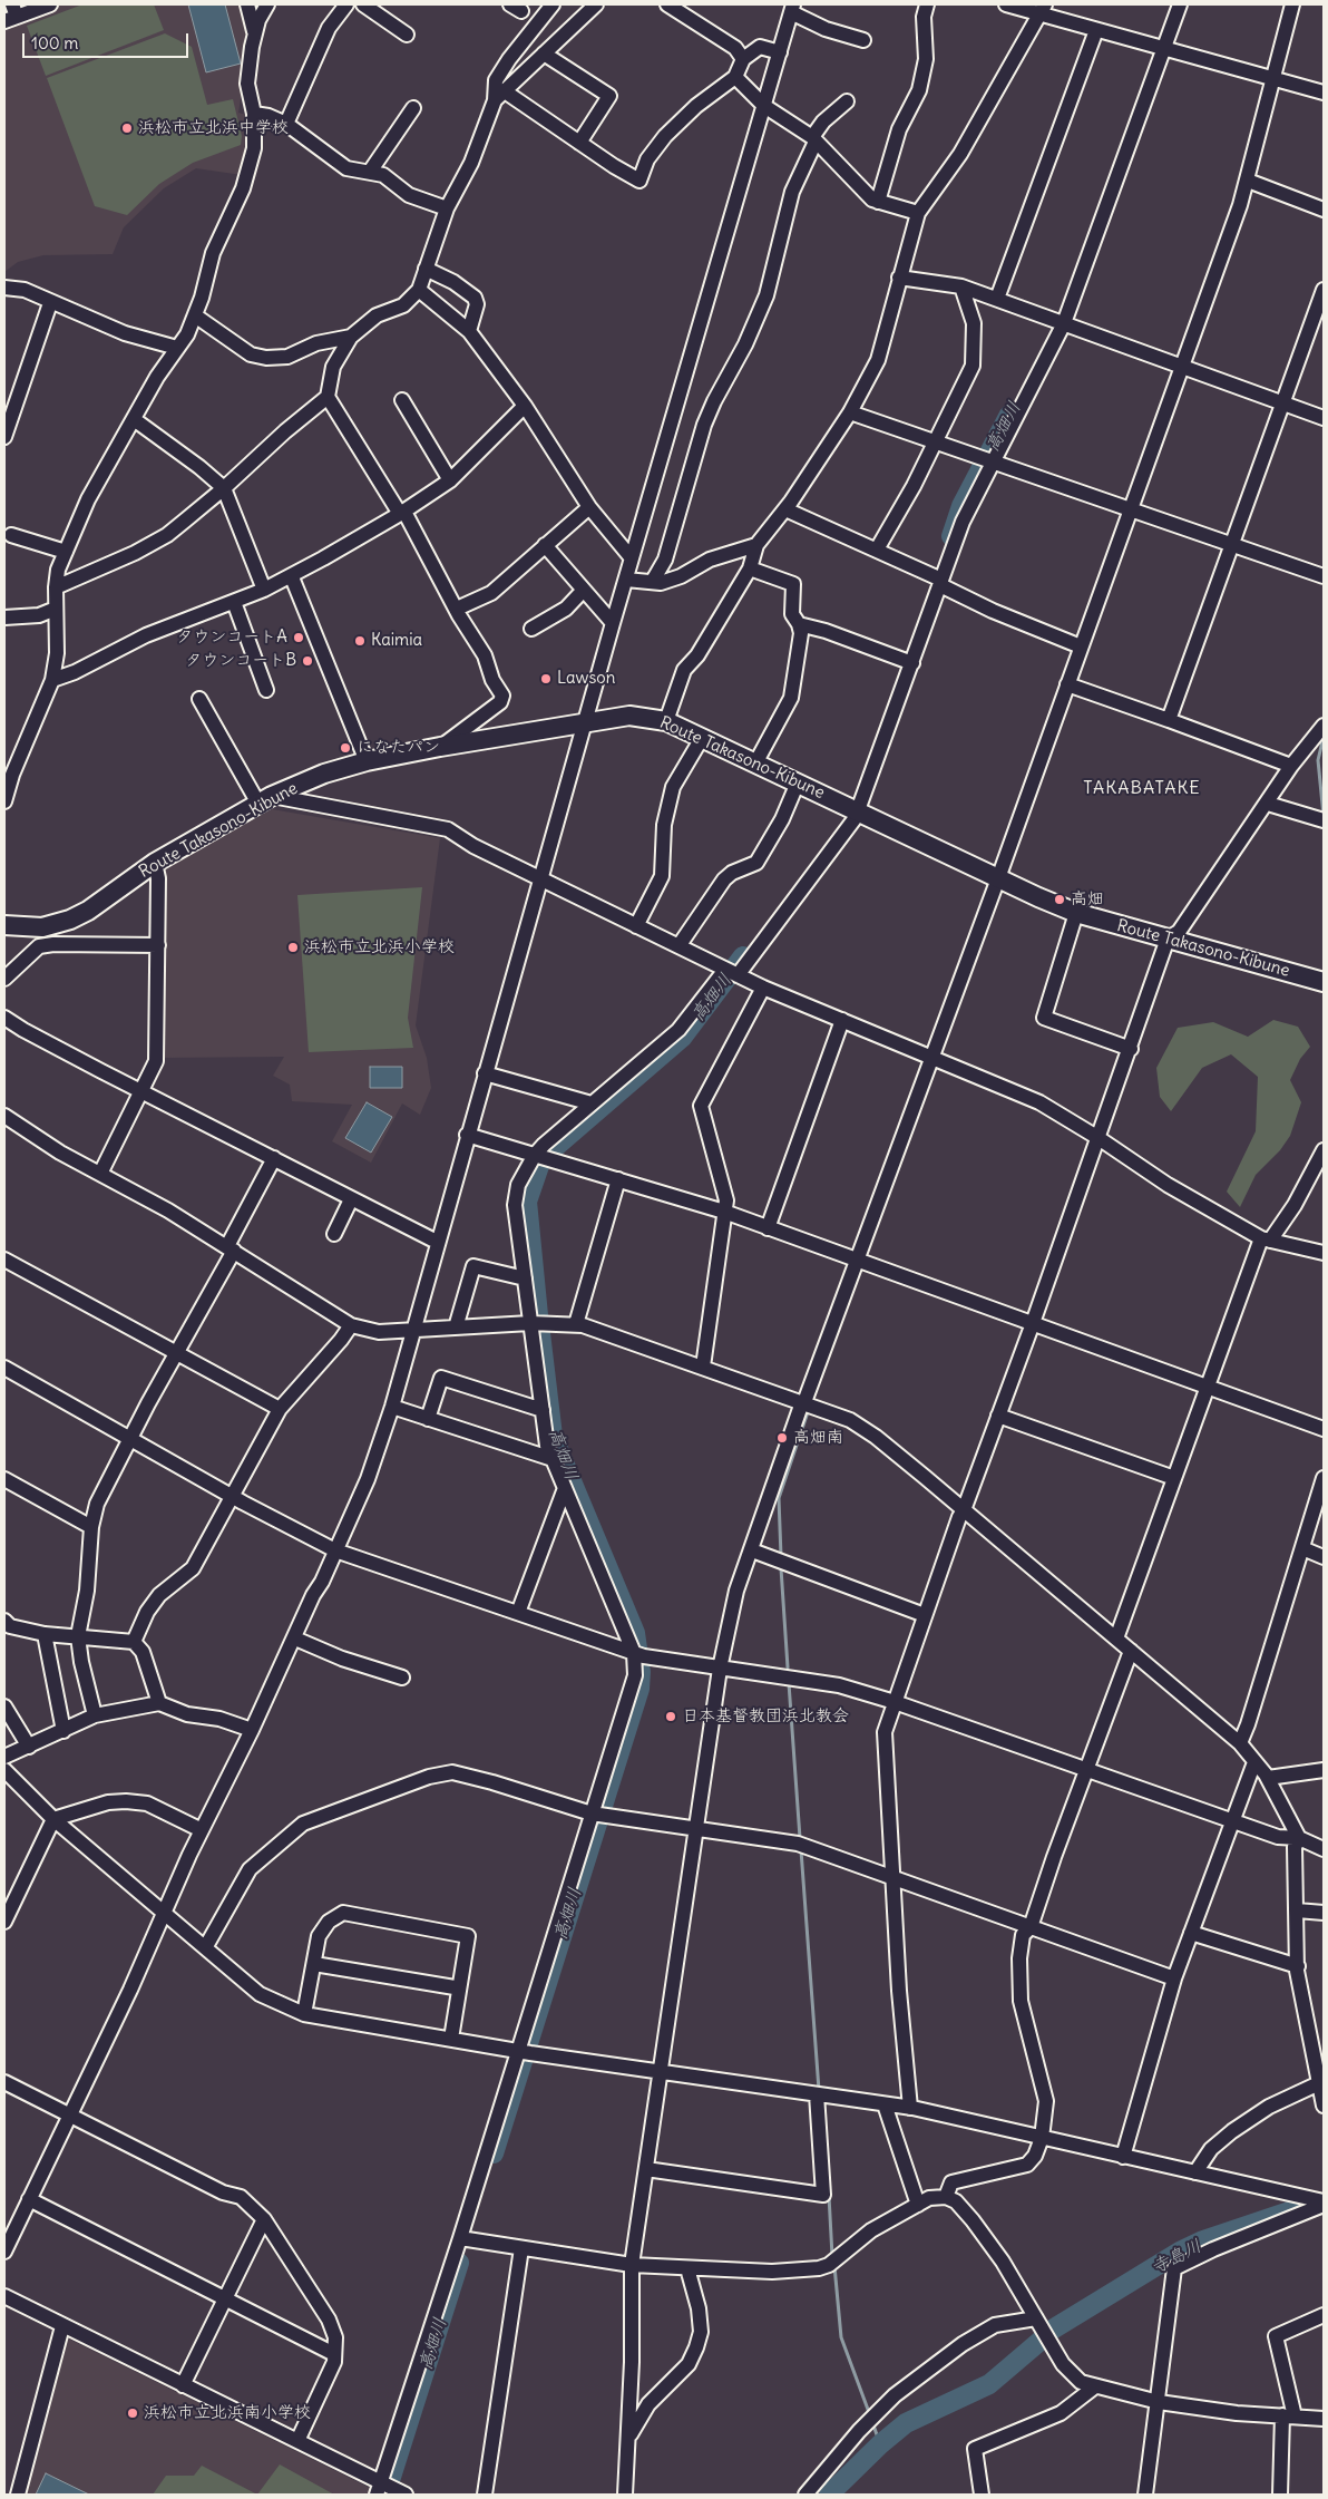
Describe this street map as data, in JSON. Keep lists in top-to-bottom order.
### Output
{
  "streets": {
    "main road": ["Route Takasono-Kibune"]
  },
  "districts": ["TAKABATAKE"],
  "water": ["高畑川", "寺島川"],
  "places": [
    "浜松市立北浜中学校",
    "タウンコートA",
    "Kaimia",
    "タウンコートB",
    "Lawson",
    "になたパン",
    "高畑",
    "浜松市立北浜小学校",
    "高畑南",
    "日本基督教団浜北教会",
    "浜松市立北浜南小学校"
  ],
  "scale_bar": "100 m"
}
